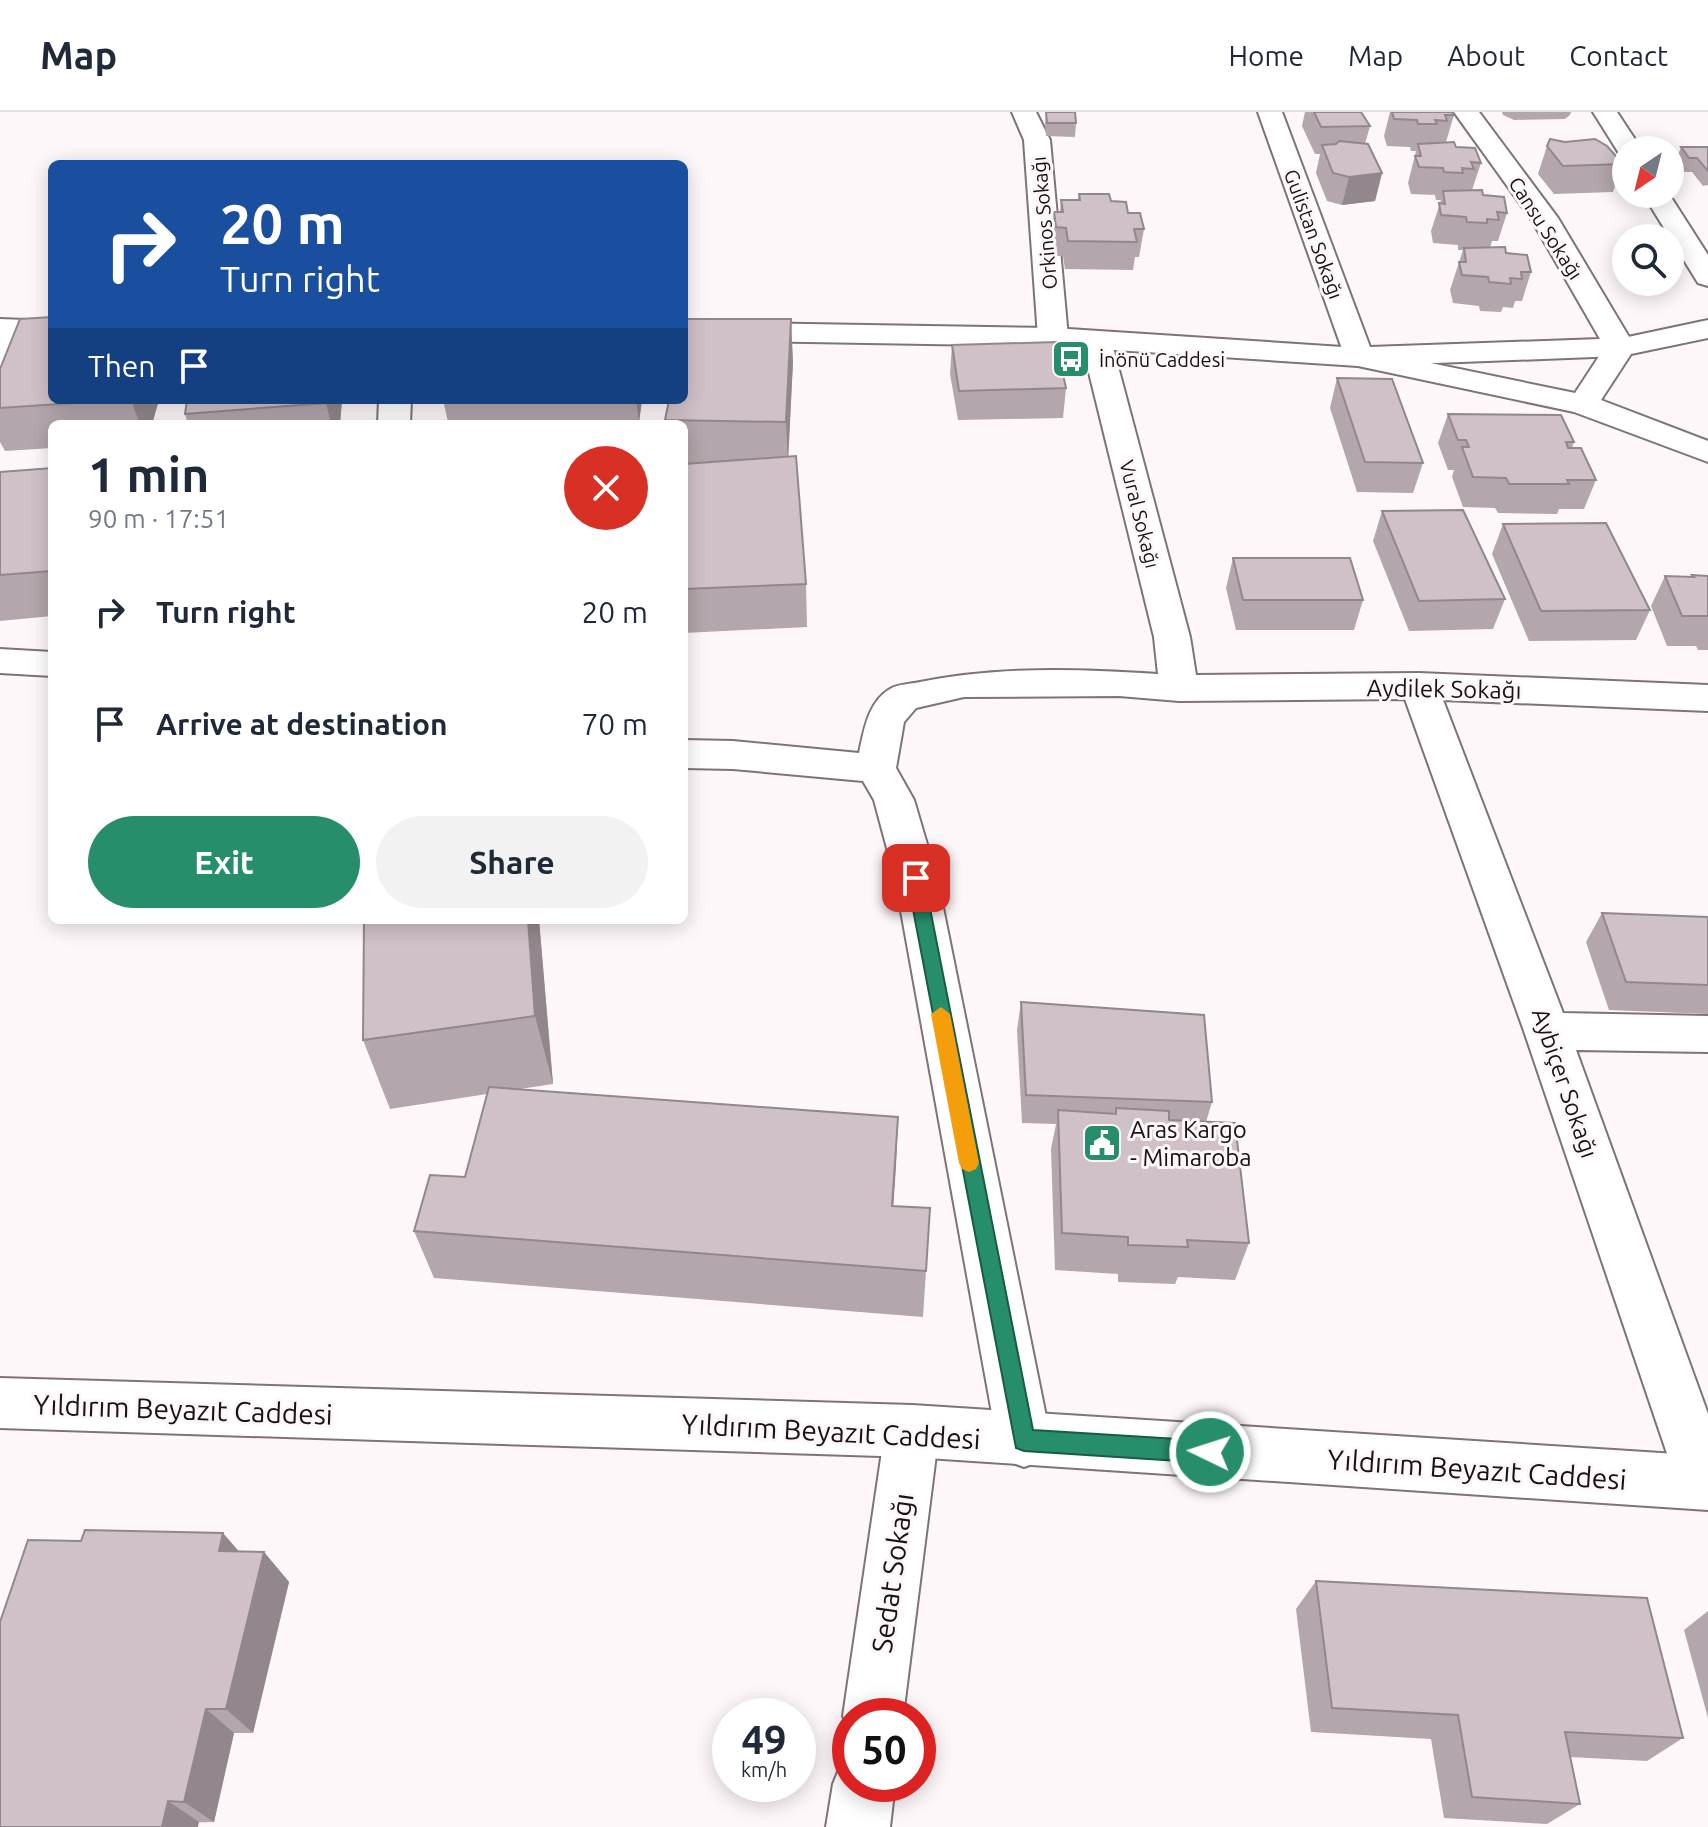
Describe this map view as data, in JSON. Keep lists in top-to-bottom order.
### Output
{
  "streets": {
    "street": [
      "Orkinos Sokağı",
      "Cansu Sokağı",
      "Gulistan Sokağı",
      "Vural Sokağı",
      "Aydilek Sokağı",
      "Aybiçer Sokağı",
      "Yıldırım Beyazıt Caddesi",
      "Sedat Sokağı"
    ]
  },
  "crossings": [
    ["Vural Sokağı", "Aydilek Sokağı"],
    ["Aydilek Sokağı", "Aybiçer Sokağı"],
    ["Aybiçer Sokağı", "Yıldırım Beyazıt Caddesi"],
    ["Yıldırım Beyazıt Caddesi", "Sedat Sokağı"]
  ],
  "places": {
    "bus stop": ["İnönü Caddesi"],
    "public building": ["Aras Kargo - Mimaroba"]
  },
  "north": "bottom left",
  "page": {
    "header": "Map",
    "nav": [
      "Home",
      "Map",
      "About",
      "Contact"
    ],
    "turn": ["20 m", "Turn right"],
    "then": "Then",
    "heading": ["1 min", "90 m · 17:51"],
    "list": [
      {
        "name": "Turn right",
        "value": "20 m"
      },
      {
        "name": "Arrive at destination",
        "value": "70 m"
      }
    ],
    "buttons": ["Exit", "Share"],
    "speed": "49 km/h",
    "limit": "50"
  }
}
